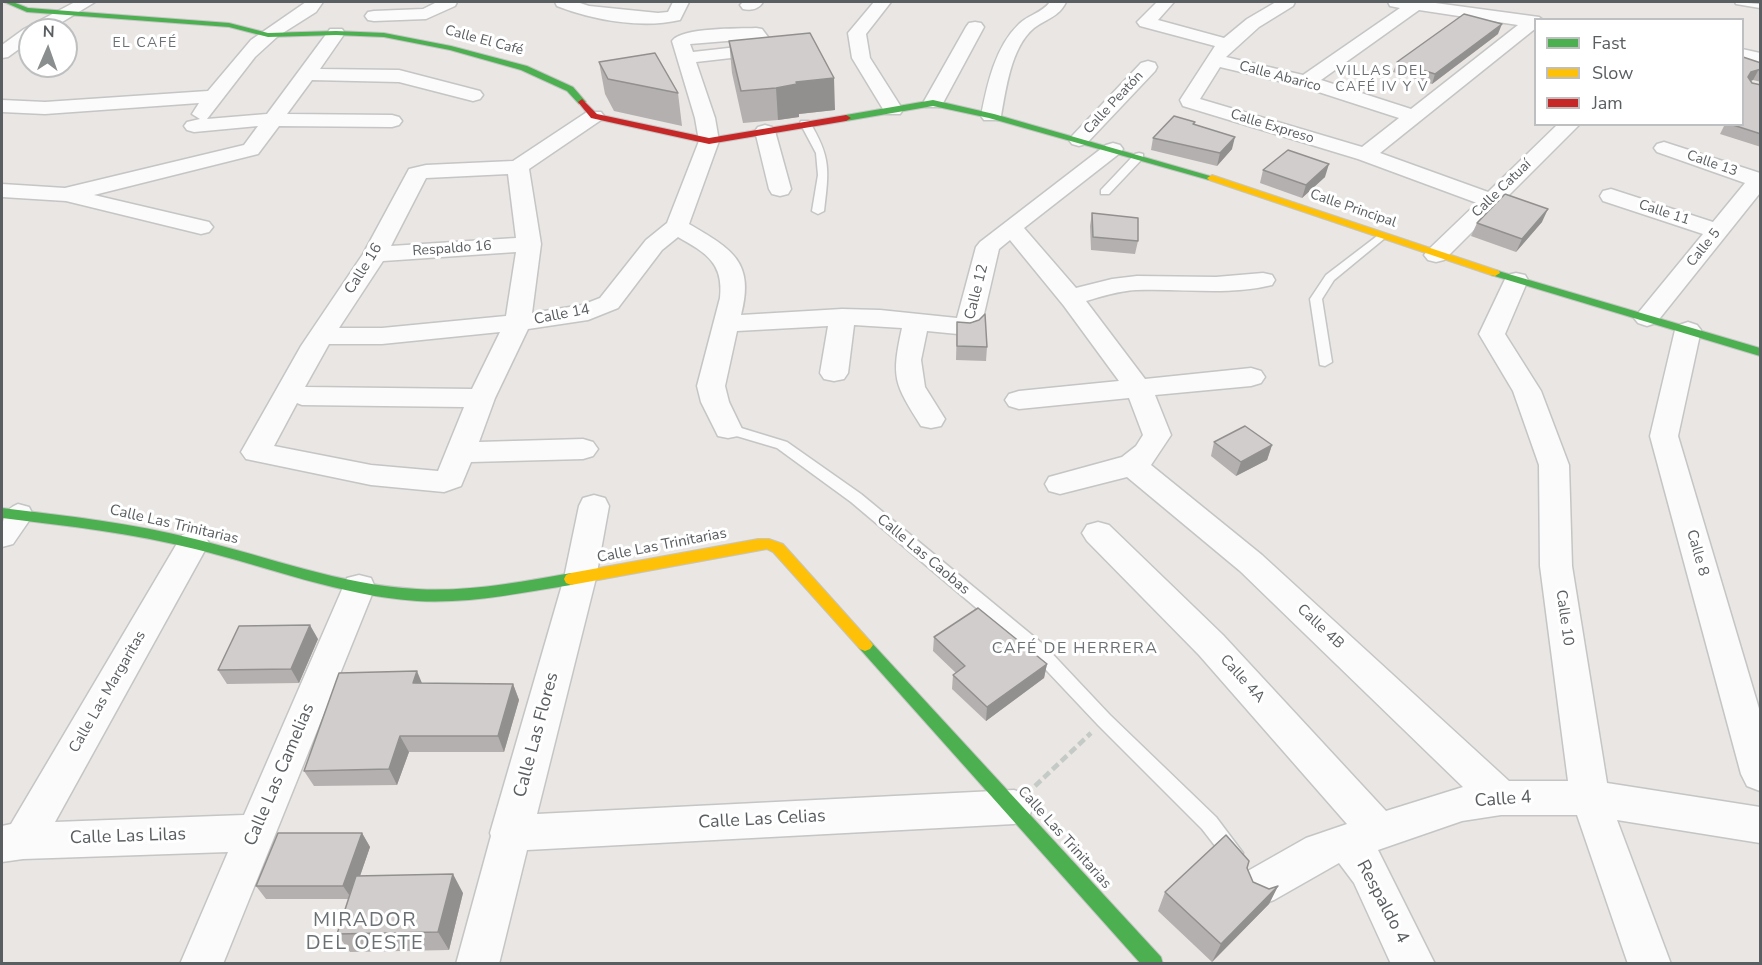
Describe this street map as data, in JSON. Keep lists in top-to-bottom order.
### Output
{
  "streets": {
    "street": [
      "Calle El Café",
      "Calle Abarico",
      "Calle Peatón",
      "Calle Expreso",
      "Calle 13",
      "Calle Catuaí",
      "Calle Principal",
      "Calle 11",
      "Calle 5",
      "Respaldo 16",
      "Calle 16",
      "Calle 12",
      "Calle 14",
      "Calle Las Trinitarias",
      "Calle 8",
      "Calle Las Caobas",
      "Calle 10",
      "Calle 4B",
      "Calle 4A",
      "Calle Las Margaritas",
      "Calle Las Flores",
      "Calle Las Camelias",
      "Calle 4",
      "Calle Las Celias",
      "Calle Las Lilas",
      "Respaldo 4"
    ]
  },
  "crossings": [
    ["Calle Abarico", "Calle Expreso"],
    ["Calle Peatón", "Calle Principal"],
    ["Calle Expreso", "Calle Catuaí"],
    ["Calle 13", "Calle 5"],
    ["Calle Catuaí", "Calle Principal"],
    ["Calle Principal", "Calle 5"],
    ["Calle Principal", "Calle 12"],
    ["Calle Principal", "Calle 8"],
    ["Calle Principal", "Calle 10"],
    ["Calle 11", "Calle 5"],
    ["Respaldo 16", "Calle 16"],
    ["Calle 16", "Calle 14"],
    ["Calle 12", "Calle Las Caobas"],
    ["Calle 14", "Calle Las Caobas"],
    ["Calle Las Trinitarias", "Calle Las Margaritas"],
    ["Calle Las Trinitarias", "Calle Las Flores"],
    ["Calle Las Trinitarias", "Calle Las Camelias"],
    ["Calle Las Trinitarias", "Calle Las Celias"],
    ["Calle Las Caobas", "Calle 4"],
    ["Calle 10", "Calle 4"],
    ["Calle 4B", "Calle 4"],
    ["Calle 4A", "Calle 4"],
    ["Calle 4A", "Respaldo 4"],
    ["Calle Las Margaritas", "Calle Las Lilas"],
    ["Calle Las Flores", "Calle Las Celias"],
    ["Calle Las Camelias", "Calle Las Lilas"],
    ["Calle 4", "Respaldo 4"]
  ],
  "districts": [
    "EL CAFÉ",
    "VILLAS DEL CAFÉ IV Y V",
    "CAFÉ DE HERRERA",
    "MIRADOR DEL OESTE"
  ],
  "legend": ["Fast", "Slow", "Jam"],
  "north": "top"
}
